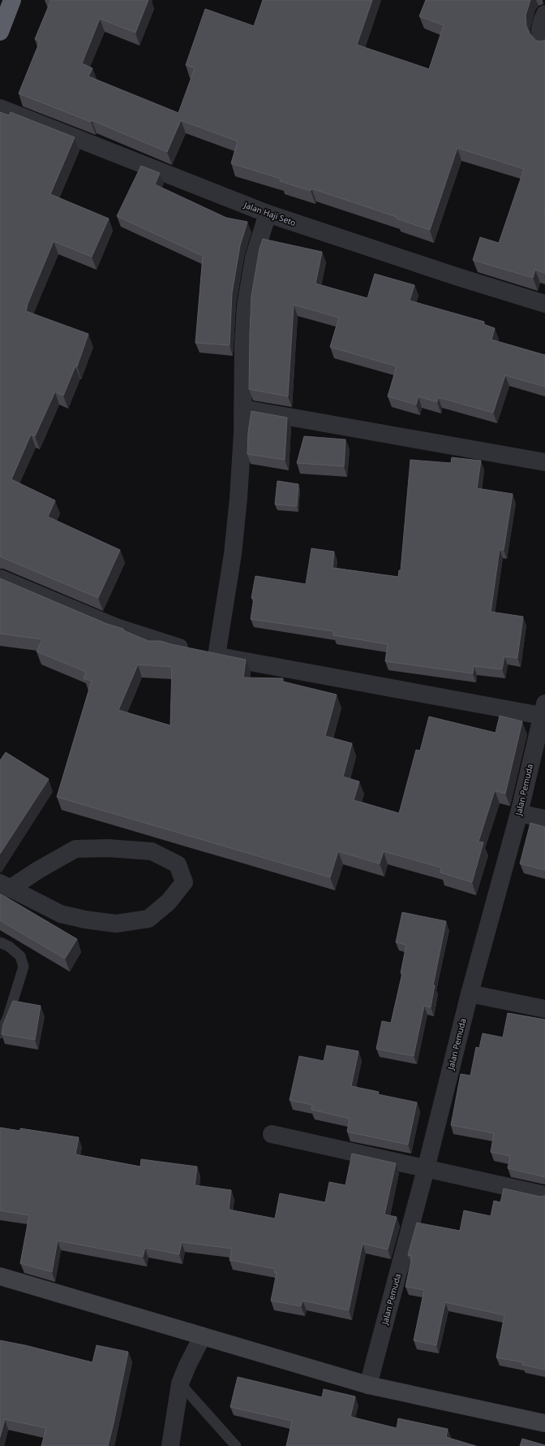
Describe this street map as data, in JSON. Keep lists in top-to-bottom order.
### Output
{
  "streets": {
    "street": ["Jalan Haji Seto", "Jalan Pemuda"]
  }
}
